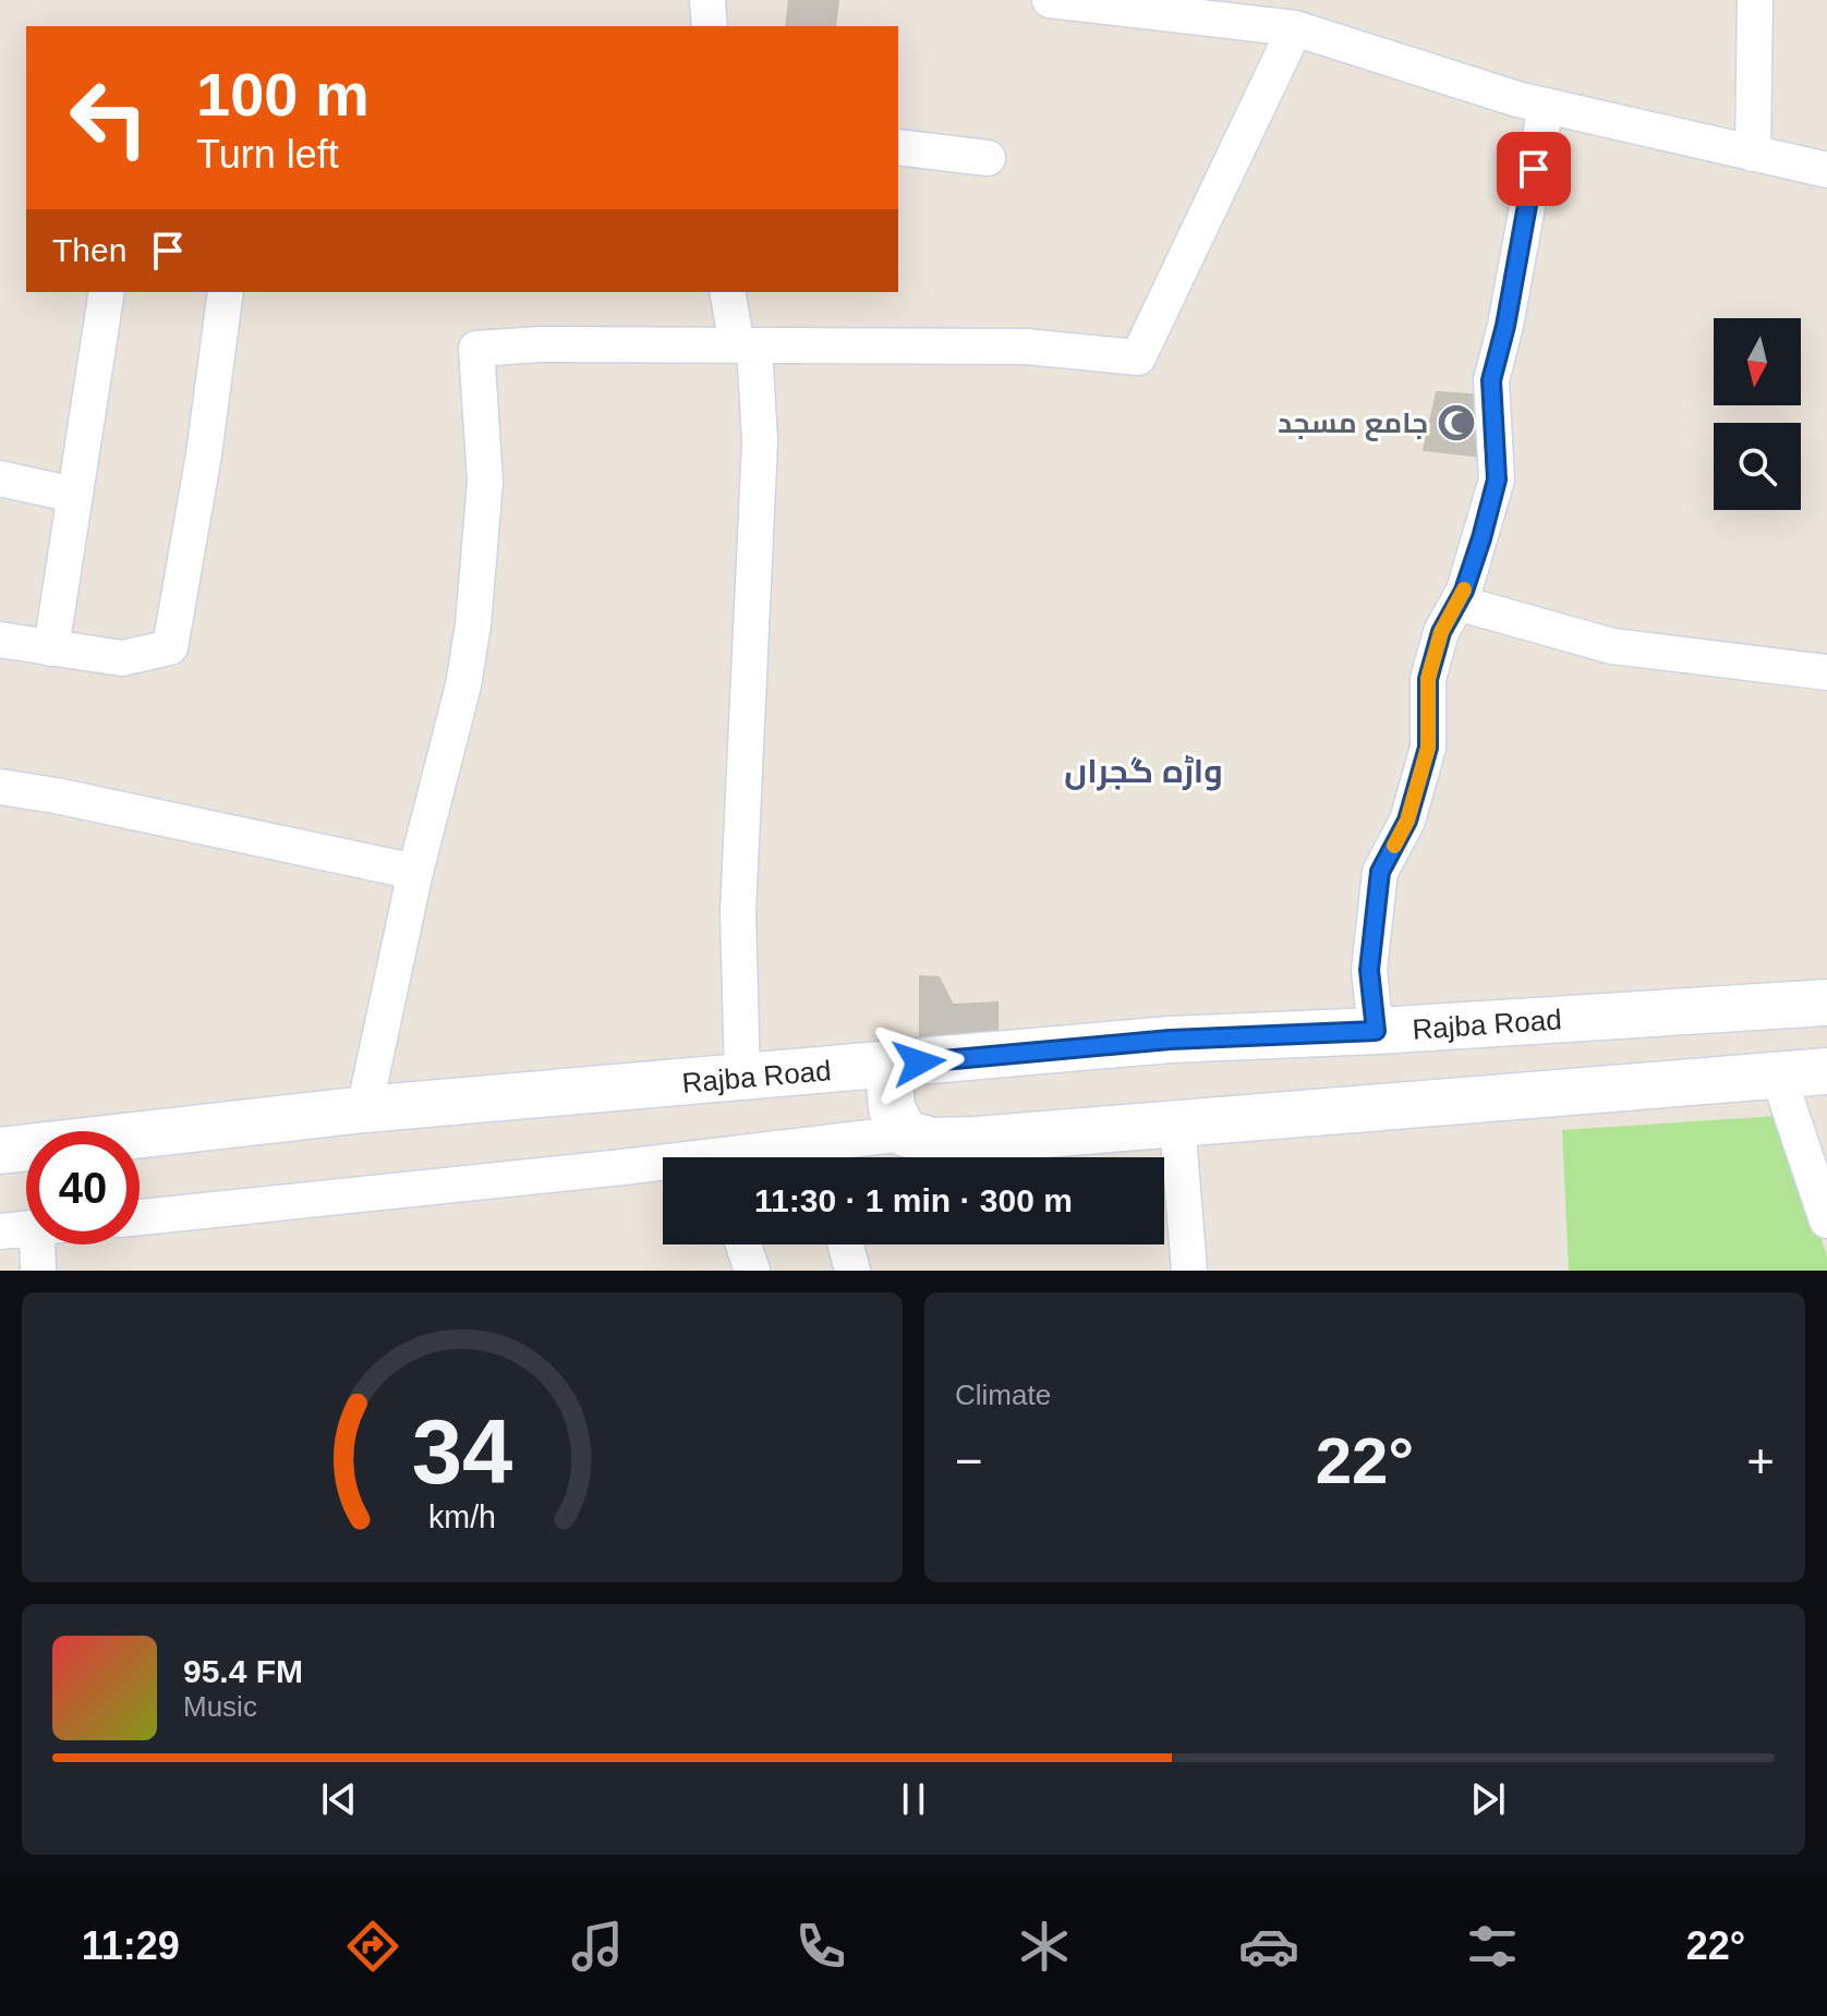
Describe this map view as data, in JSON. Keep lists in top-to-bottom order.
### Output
{
  "streets": {
    "street": ["Rajba Road"]
  },
  "districts": ["واڑہ گجراں"],
  "places": {
    "mosque": ["جامع مسجد"]
  },
  "north": "bottom",
  "page": {
    "turn": ["100 m", "Turn left"],
    "then": "Then",
    "limit": "40",
    "trip": "11:30 · 1 min · 300 m",
    "tile": "Climate",
    "heat": ["−", "22°", "+"],
    "song": ["95.4 FM", "Music"],
    "tabs": ["11:29", "22°"],
    "gauge": ["34", "km/h"]
  }
}
